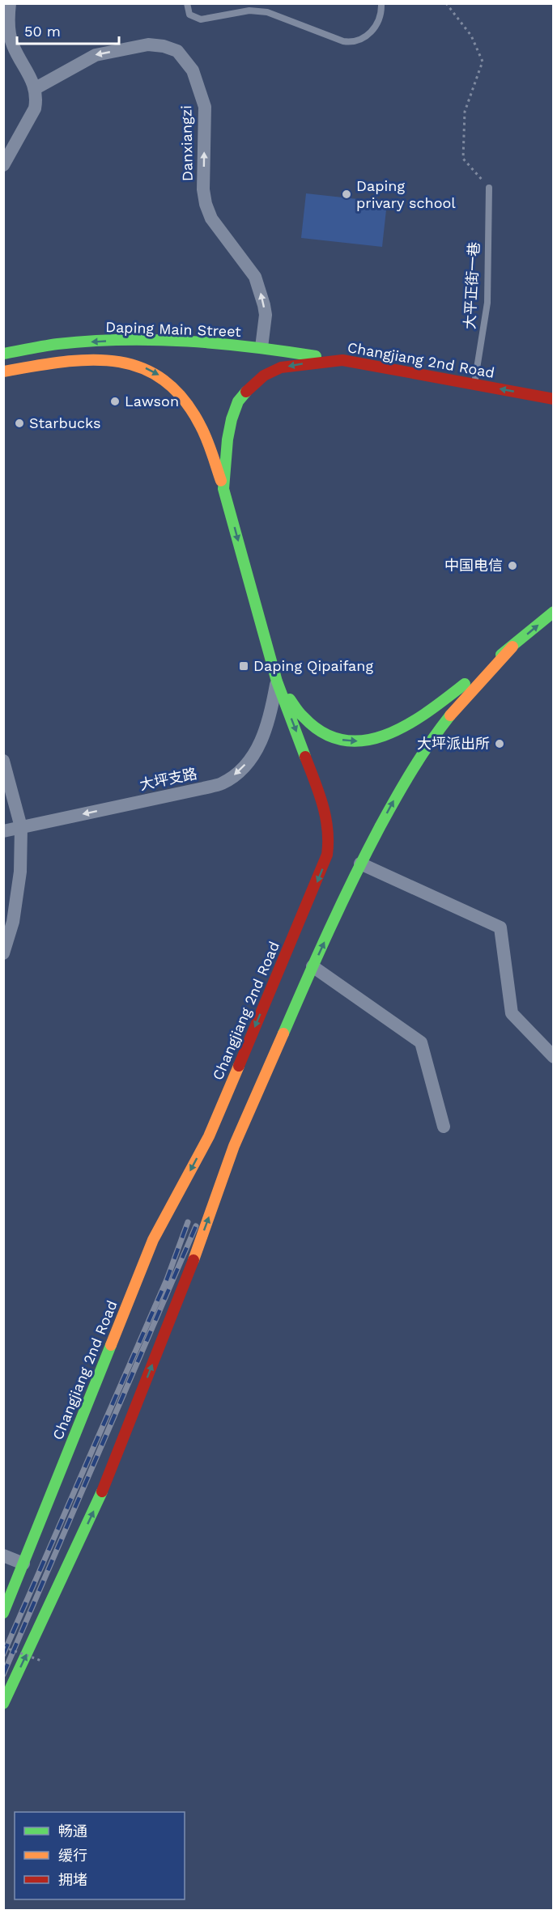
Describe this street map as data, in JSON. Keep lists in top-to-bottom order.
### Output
{
  "streets": {
    "main road": ["Daping Main Street", "Changjiang 2nd Road"],
    "street": ["Danxiangzi", "大坪支路"],
    "lane": ["大平正街一巷"]
  },
  "crossings": [
    ["Danxiangzi", "Daping Main Street"],
    ["大平正街一巷", "Changjiang 2nd Road"],
    ["Daping Main Street", "Changjiang 2nd Road"],
    ["Changjiang 2nd Road", "大坪支路"]
  ],
  "one_way": ["Daping Main Street", "大坪支路"],
  "places": {
    "other": [
      "Daping privary school",
      "Lawson",
      "Starbucks",
      "中国电信",
      "大坪派出所"
    ],
    "transit": ["Daping Qipaifang"]
  },
  "legend": ["畅通", "缓行", "拥堵"],
  "scale_bar": "50 m"
}
